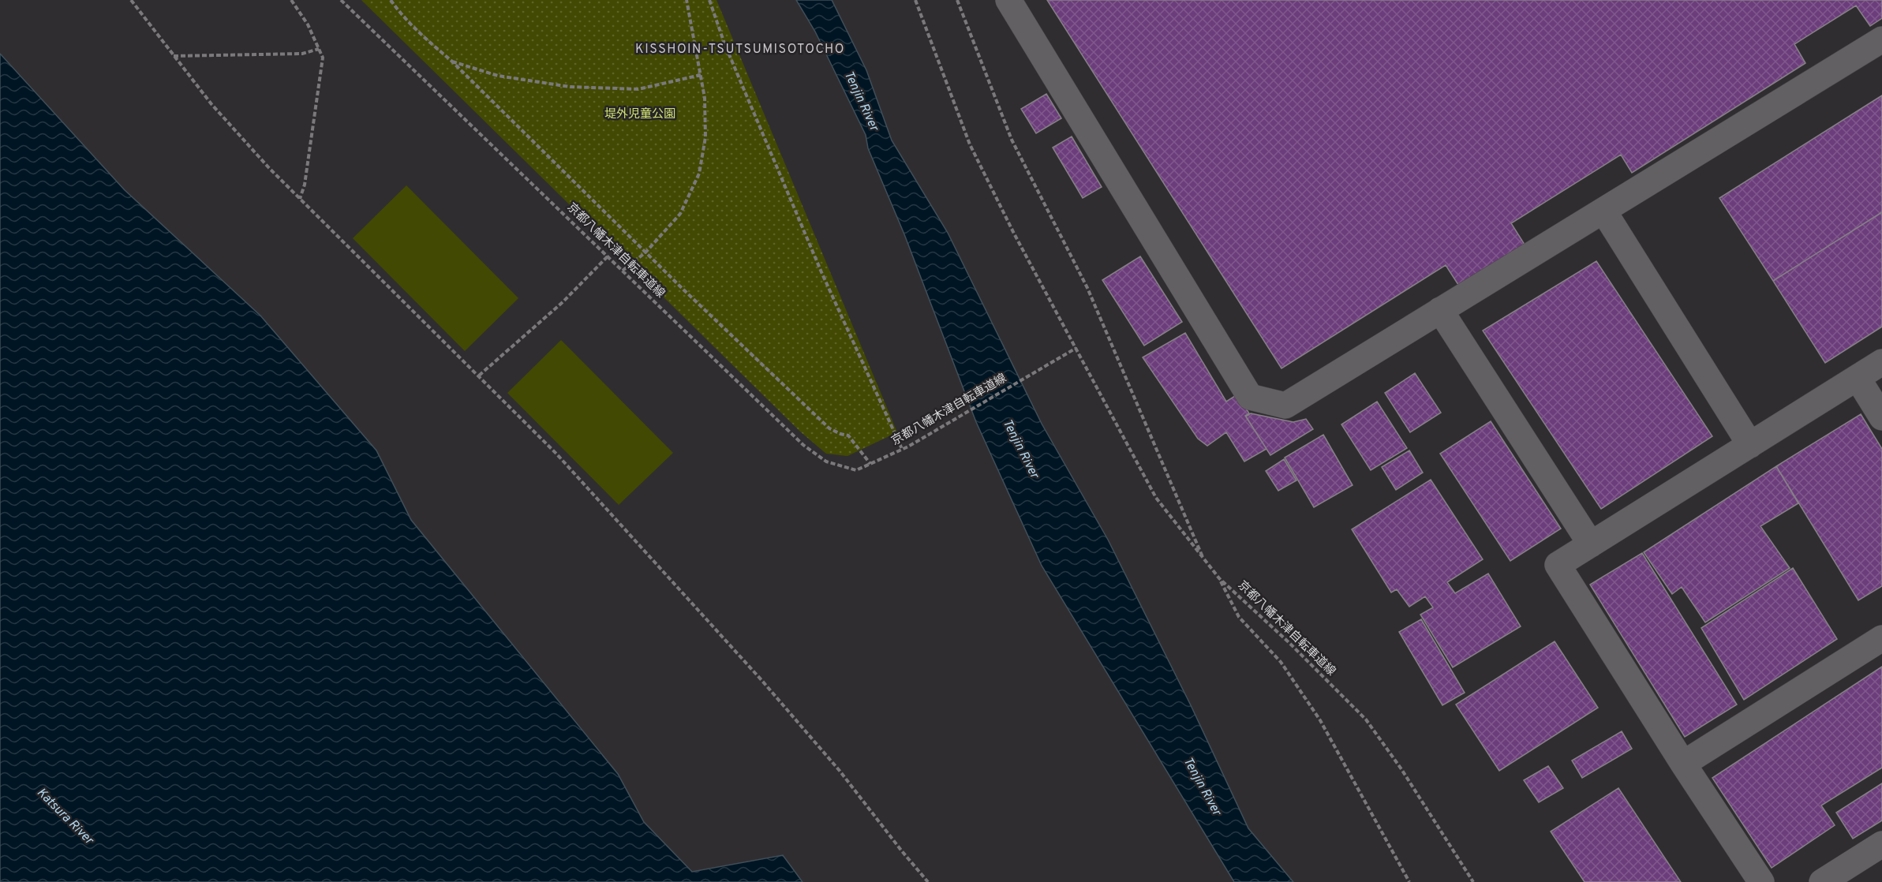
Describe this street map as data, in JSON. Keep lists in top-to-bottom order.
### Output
{
  "streets": {
    "path": ["京都八幡木津自転車道線"]
  },
  "districts": ["KISSHOIN-TSUTSUMISOTOCHO"],
  "water": ["Tenjin River", "Katsura River"],
  "parks": ["堤外児童公園"]
}
